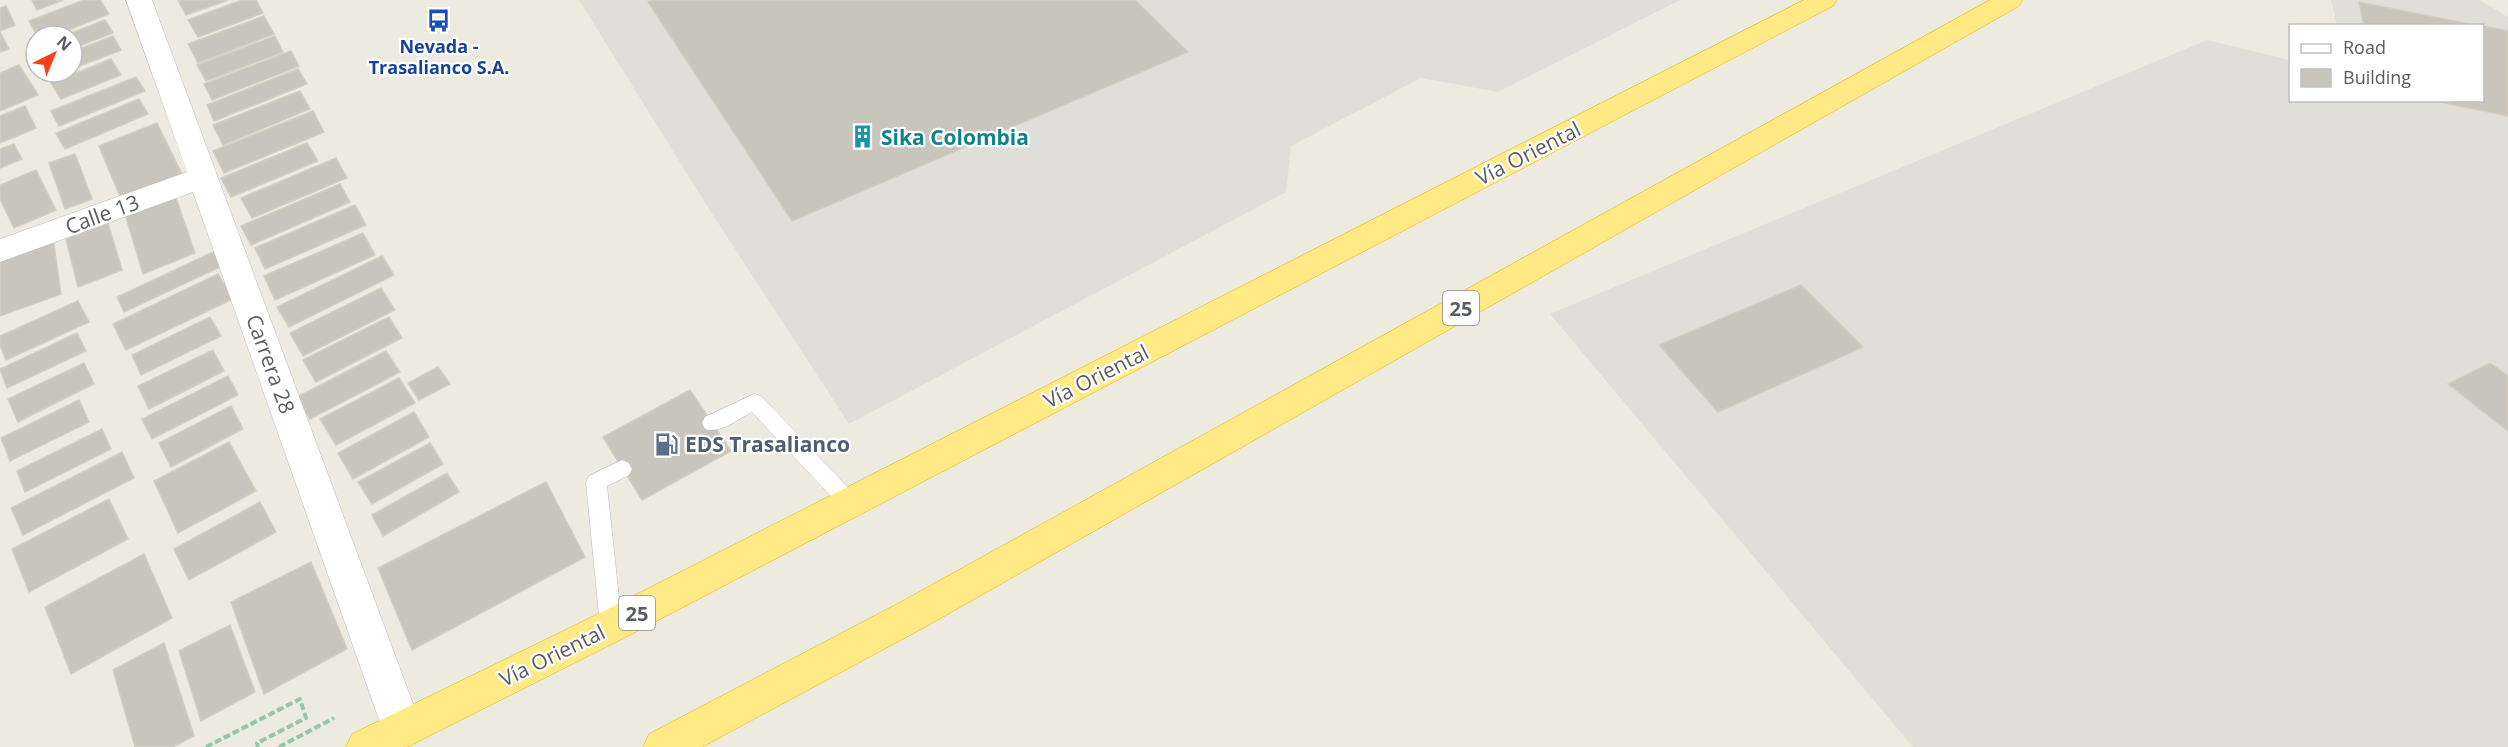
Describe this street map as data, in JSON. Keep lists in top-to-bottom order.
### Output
{
  "streets": {
    "highway": ["Vía Oriental", "25"],
    "street": ["Calle 13", "Carrera 28"]
  },
  "crossings": [
    ["Vía Oriental", "Carrera 28"],
    ["Calle 13", "Carrera 28"]
  ],
  "places": {
    "bus stop": ["Nevada - Trasalianco S.A."],
    "building": ["Sika Colombia"],
    "fuel station": ["EDS Trasalianco"]
  },
  "legend": ["Road", "Building"],
  "north": "top right"
}
